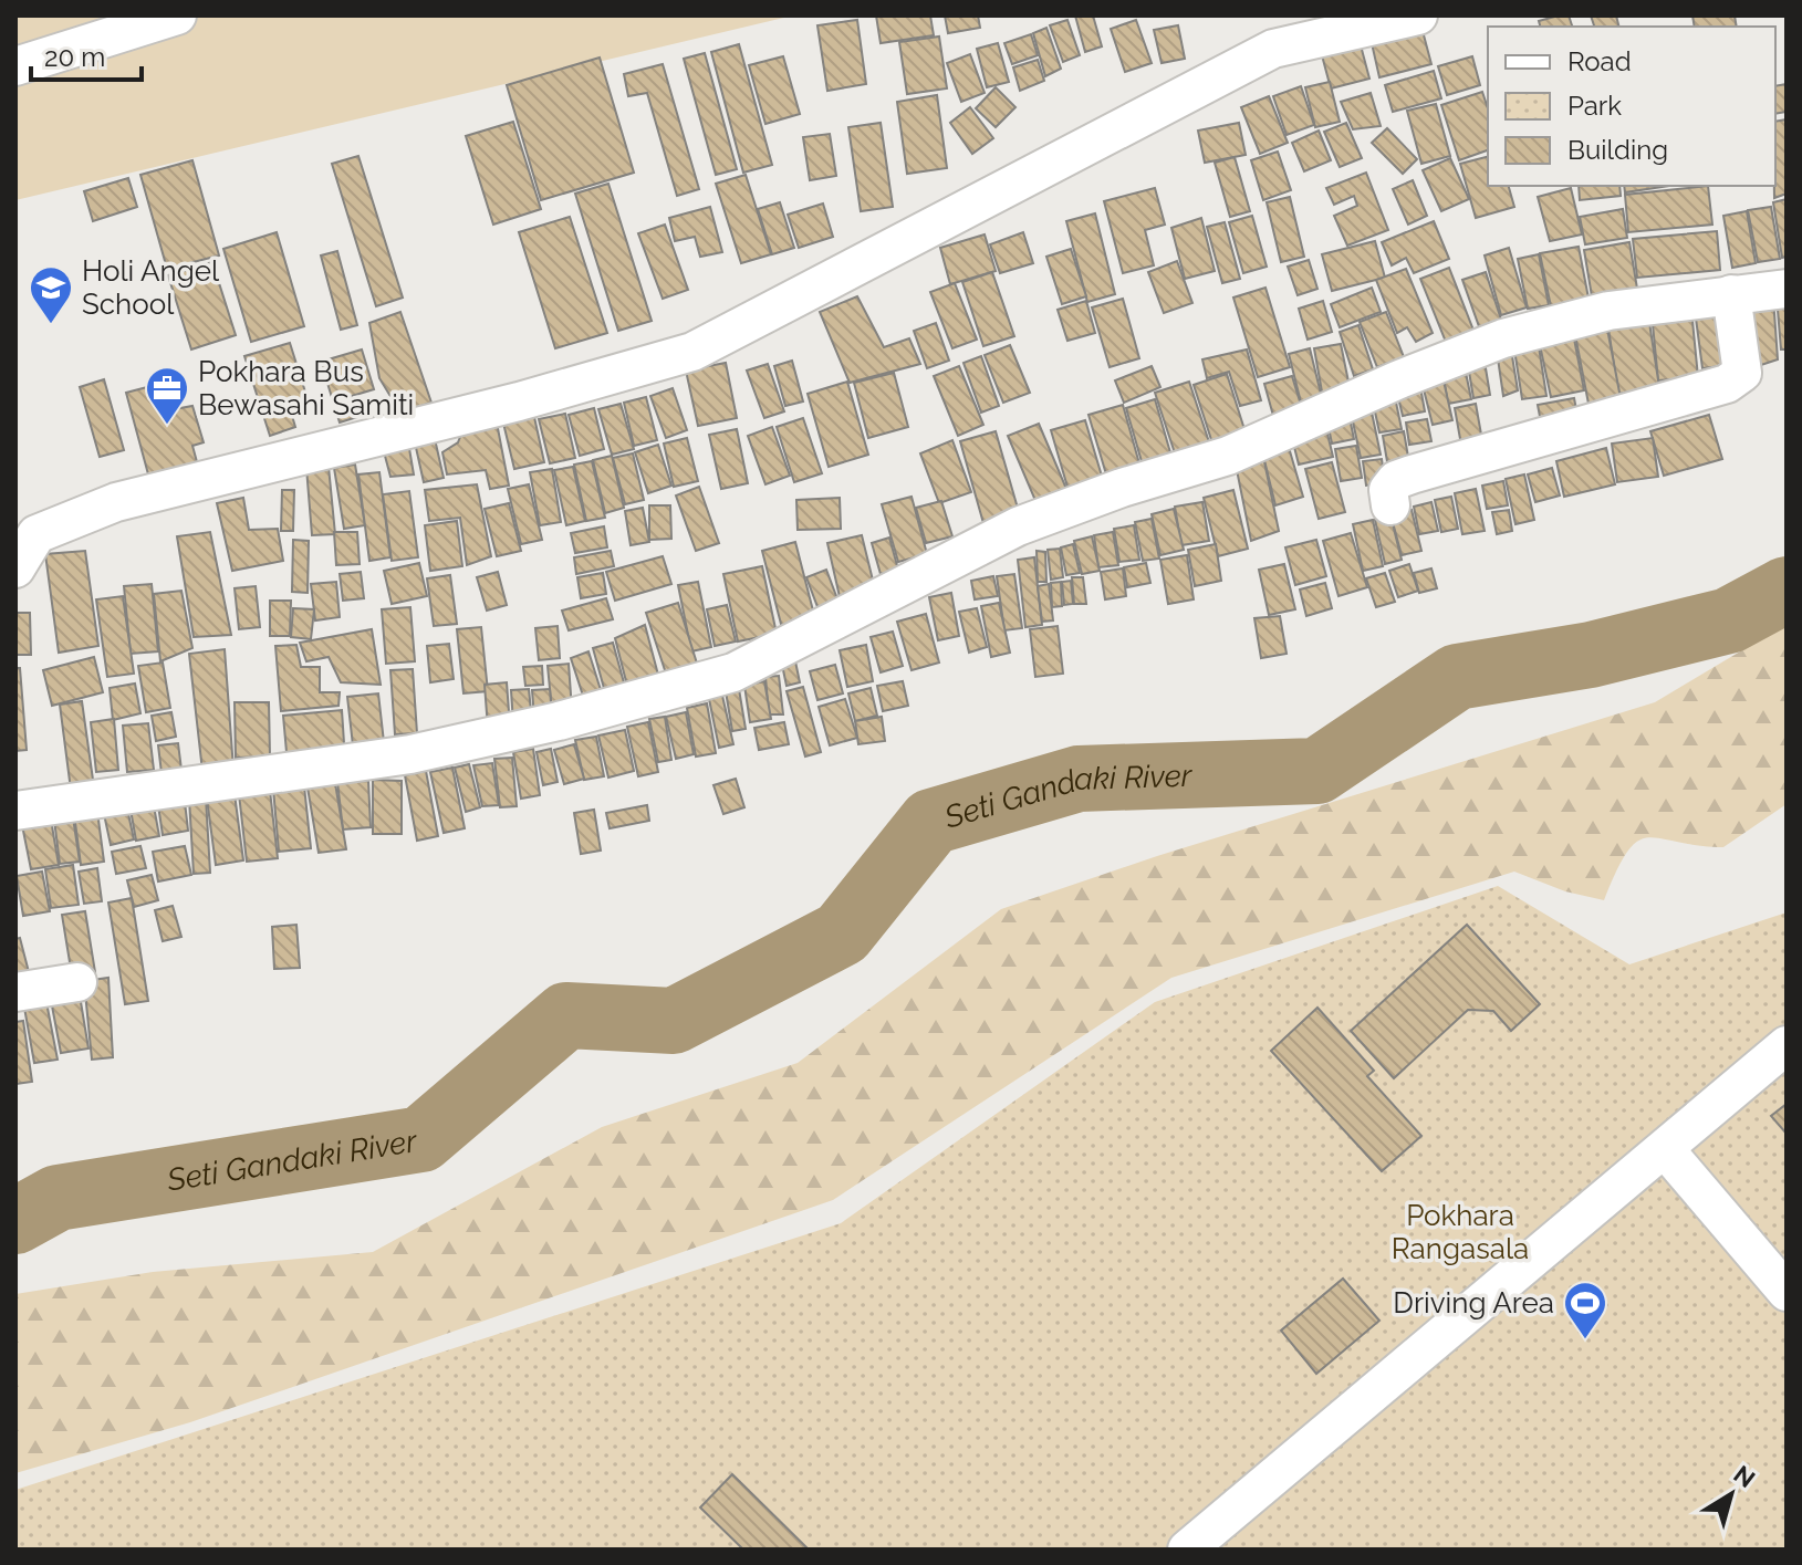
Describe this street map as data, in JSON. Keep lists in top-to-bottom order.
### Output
{
  "water": ["Seti Gandaki River"],
  "parks": ["Pokhara Rangasala"],
  "places": {
    "school or university": ["Holi Angel School"],
    "office": ["Pokhara Bus Bewasahi Samiti"],
    "sports": ["Driving Area"]
  },
  "legend": ["Road", "Park", "Building"],
  "scale_bar": "20 m",
  "north": "top right"
}
